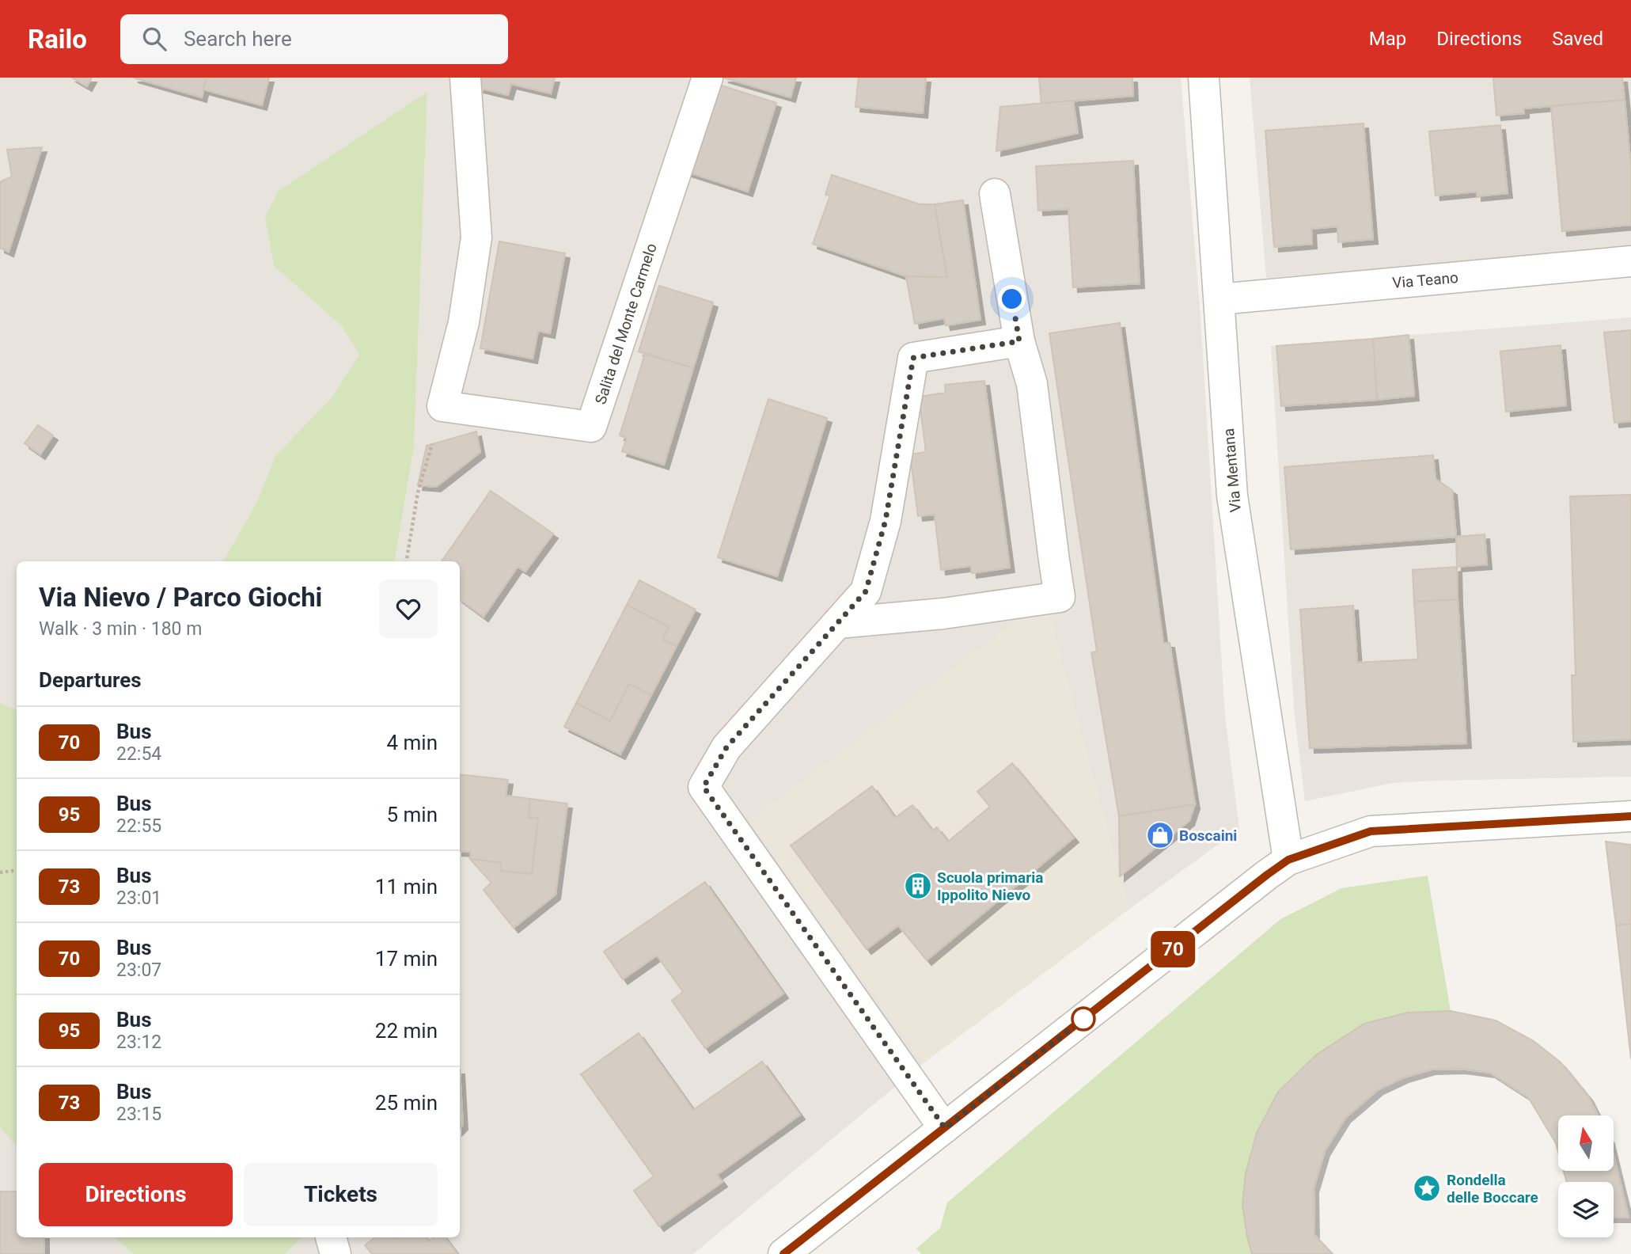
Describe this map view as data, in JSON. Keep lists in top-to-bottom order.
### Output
{
  "streets": {
    "street": ["Via Teano", "Salita del Monte Carmelo", "Via Mentana"]
  },
  "crossings": [
    ["Via Teano", "Via Mentana"]
  ],
  "places": {
    "shop": ["Boscaini"],
    "building": ["Scuola primaria Ippolito Nievo"],
    "place": ["Rondella delle Boccare"]
  },
  "lines": ["bus line 70"],
  "north": "top",
  "page": {
    "header": "Railo",
    "search": "Search here",
    "nav": ["Map", "Directions", "Saved"],
    "on_map": "70",
    "heading": [
      ["Via Nievo / Parco Giochi", "Walk · 3 min · 180 m"],
      "Departures"
    ],
    "list": [
      {
        "mark": "70",
        "name": "Bus",
        "note": "22:54",
        "value": "4 min"
      },
      {
        "mark": "95",
        "name": "Bus",
        "note": "22:55",
        "value": "5 min"
      },
      {
        "mark": "73",
        "name": "Bus",
        "note": "23:01",
        "value": "11 min"
      },
      {
        "mark": "70",
        "name": "Bus",
        "note": "23:07",
        "value": "17 min"
      },
      {
        "mark": "95",
        "name": "Bus",
        "note": "23:12",
        "value": "22 min"
      },
      {
        "mark": "73",
        "name": "Bus",
        "note": "23:15",
        "value": "25 min"
      }
    ],
    "buttons": ["Directions", "Tickets"]
  }
}
